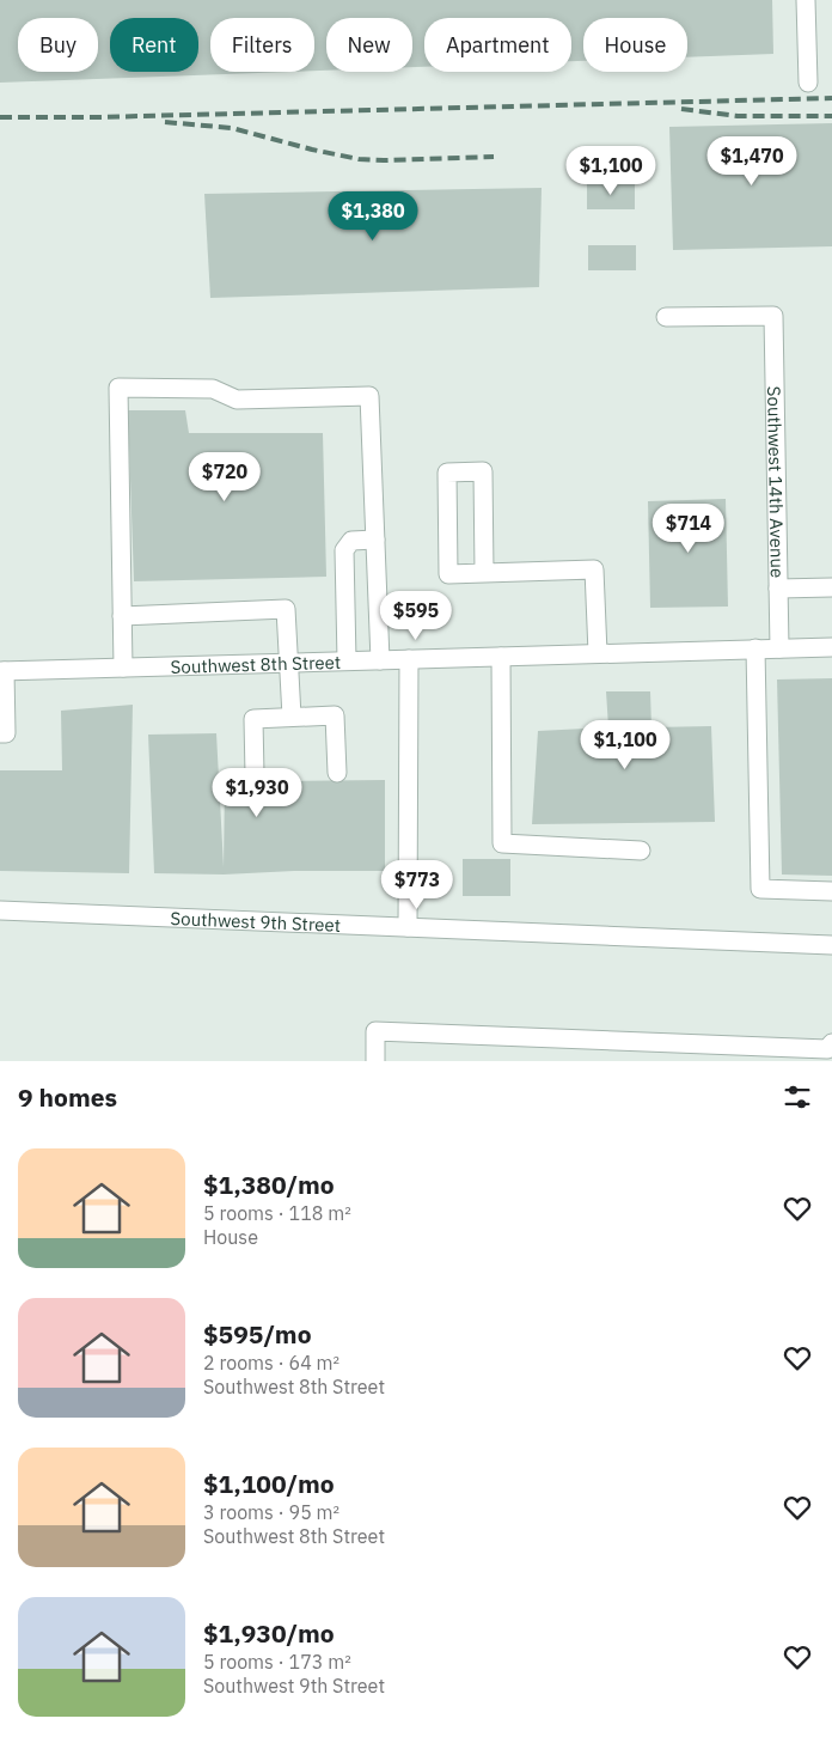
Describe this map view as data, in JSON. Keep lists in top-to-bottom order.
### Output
{
  "streets": {
    "street": ["Southwest 14th Avenue", "Southwest 8th Street", "Southwest 9th Street"]
  },
  "crossings": [
    ["Southwest 14th Avenue", "Southwest 8th Street"]
  ],
  "page": {
    "chip": [
      "Buy",
      "Rent",
      "Filters",
      "New",
      "Apartment",
      "House"
    ],
    "price": [
      "$1,470",
      "$1,100",
      "$1,380",
      "$720",
      "$714",
      "$595",
      "$1,100",
      "$1,930",
      "$773"
    ],
    "heading": "9 homes",
    "list": [
      {
        "name": "$1,380/mo",
        "note": "5 rooms · 118 m² · House"
      },
      {
        "name": "$595/mo",
        "note": "2 rooms · 64 m² · Southwest 8th Street"
      },
      {
        "name": "$1,100/mo",
        "note": "3 rooms · 95 m² · Southwest 8th Street"
      },
      {
        "name": "$1,930/mo",
        "note": "5 rooms · 173 m² · Southwest 9th Street"
      }
    ]
  }
}
